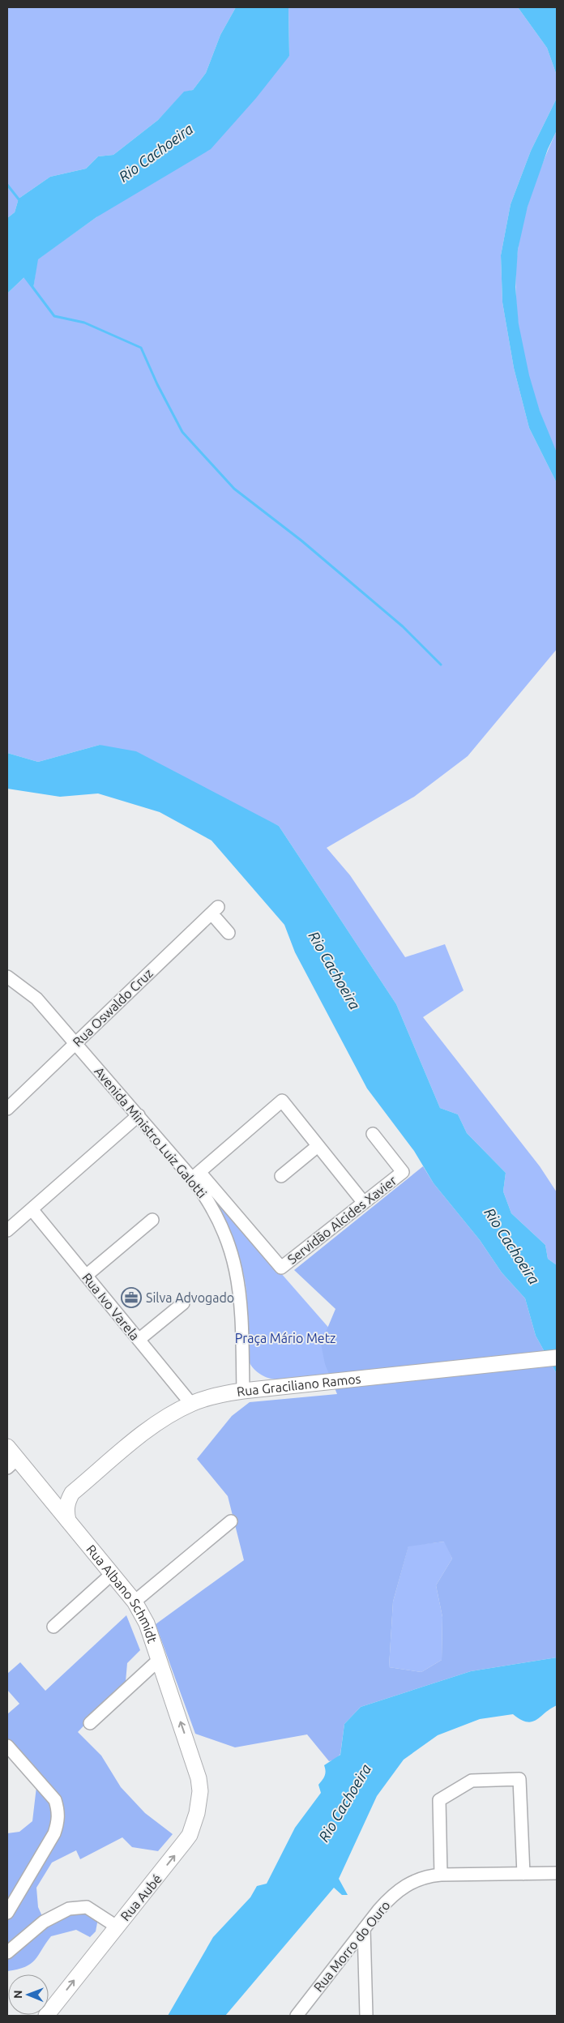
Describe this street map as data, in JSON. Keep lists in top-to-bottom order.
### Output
{
  "streets": {
    "main road": ["Rua Graciliano Ramos", "Rua Albano Schmidt", "Rua Aubé"],
    "street": [
      "Rua Oswaldo Cruz",
      "Avenida Ministro Luiz Galotti",
      "Servidão Alcides Xavier",
      "Rua Ivo Varela",
      "Rua Morro do Ouro"
    ]
  },
  "crossings": [
    ["Rua Oswaldo Cruz", "Avenida Ministro Luiz Galotti"],
    ["Avenida Ministro Luiz Galotti", "Servidão Alcides Xavier"],
    ["Avenida Ministro Luiz Galotti", "Rua Graciliano Ramos"],
    ["Rua Ivo Varela", "Rua Graciliano Ramos"],
    ["Rua Albano Schmidt", "Rua Aubé"]
  ],
  "one_way": ["Rua Aubé"],
  "water": ["Rio Cachoeira"],
  "parks": ["Praça Mário Metz"],
  "places": {
    "office": ["Silva Advogado"]
  },
  "north": "left"
}
